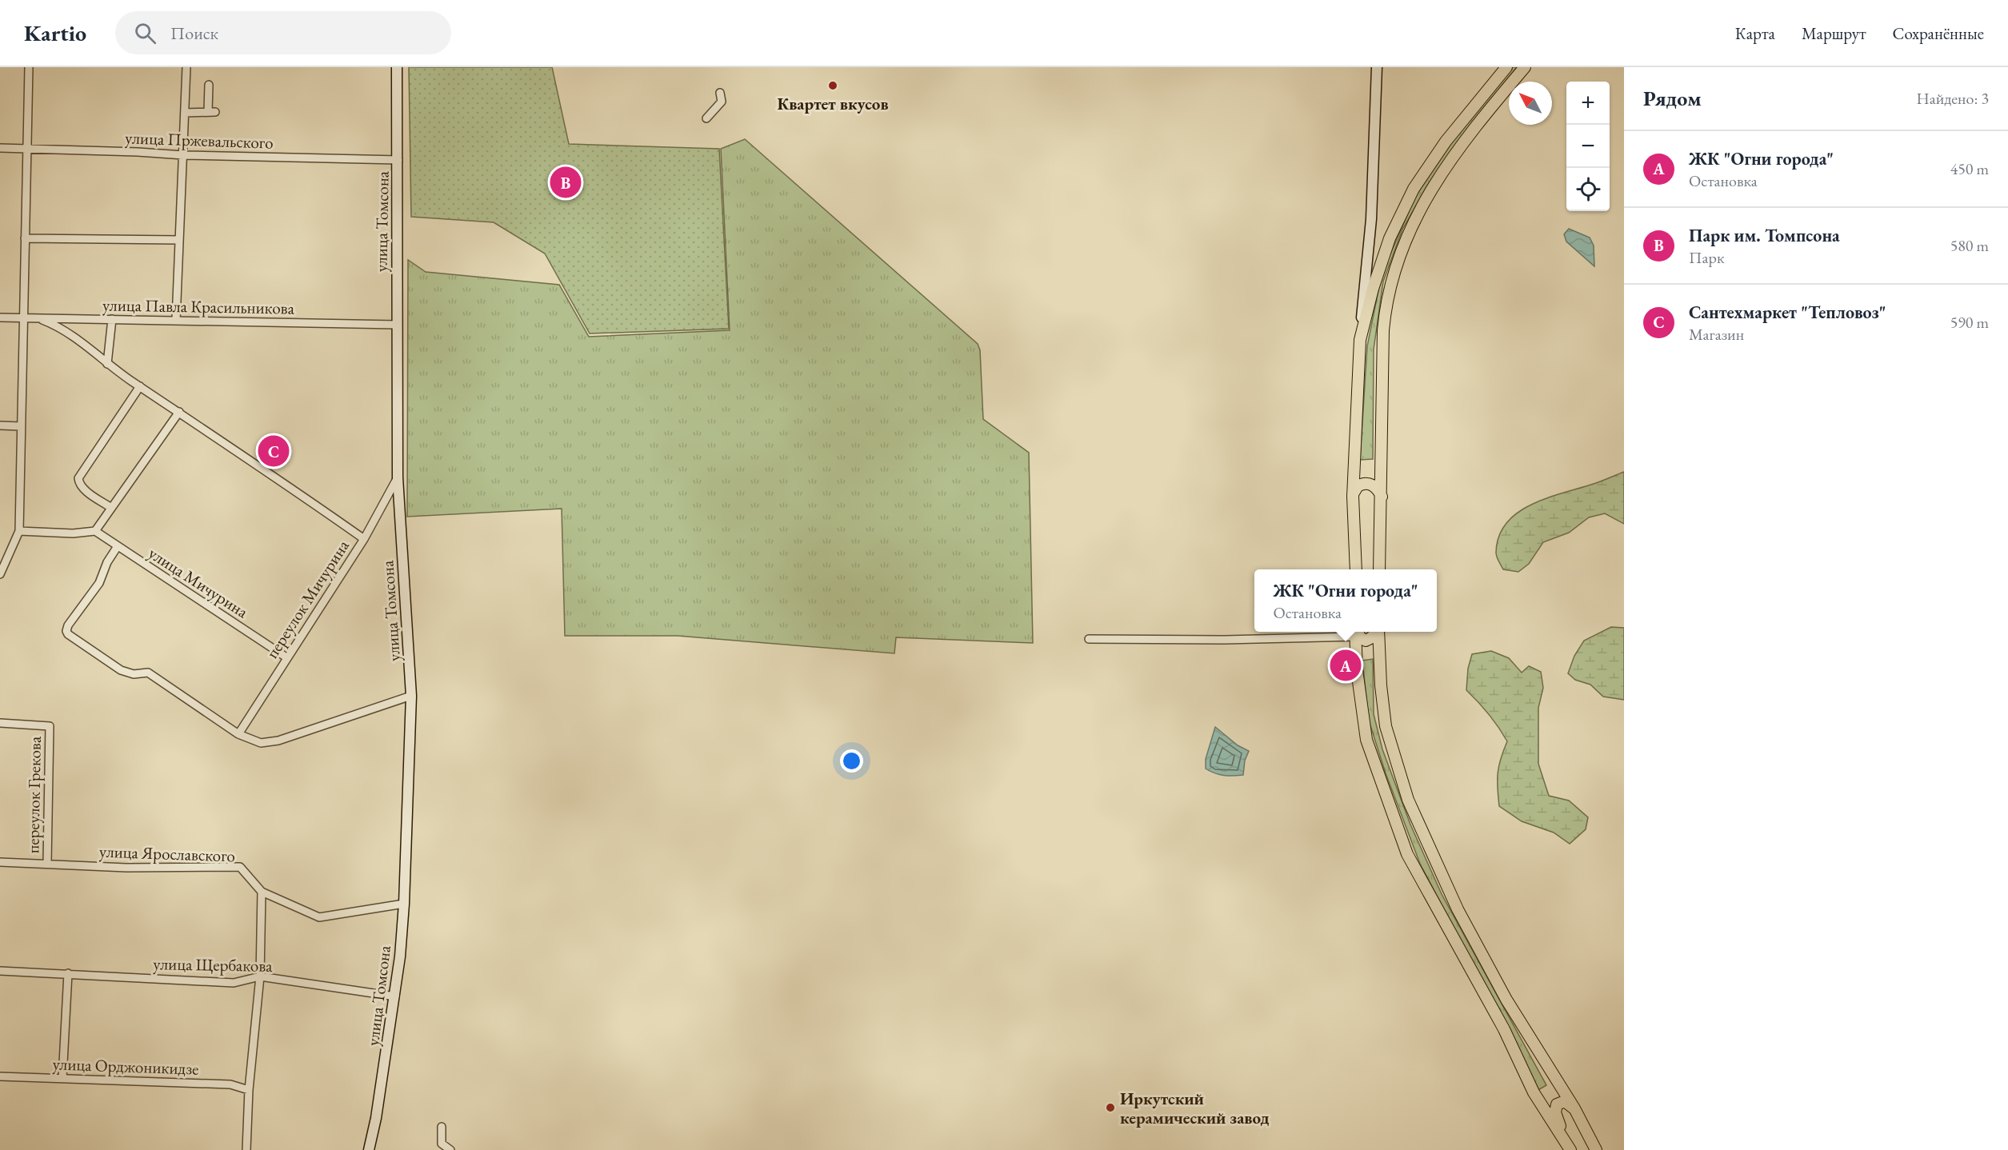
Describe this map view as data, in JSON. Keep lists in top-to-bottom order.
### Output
{
  "streets": {
    "street": [
      "улица Пржевальского",
      "улица Томсона",
      "улица Павла Красильникова",
      "улица Мичурина",
      "переулок Мичурина",
      "переулок Грекова",
      "улица Ярославского",
      "улица Щербакова",
      "улица Орджоникидзе"
    ]
  },
  "crossings": [
    ["улица Пржевальского", "улица Томсона"],
    ["улица Томсона", "улица Павла Красильникова"],
    ["улица Томсона", "переулок Мичурина"],
    ["улица Томсона", "улица Ярославского"],
    ["улица Томсона", "улица Щербакова"],
    ["улица Мичурина", "переулок Мичурина"],
    ["переулок Грекова", "улица Ярославского"]
  ],
  "places": ["Квартет вкусов", "Иркутский керамический завод"],
  "north": "top left",
  "page": {
    "header": "Kartio",
    "search": "Поиск",
    "nav": ["Карта", "Маршрут", "Сохранённые"],
    "heading": ["Рядом", "Найдено: 3"],
    "map_buttons": ["+", "−"],
    "list": [
      {
        "mark": "A",
        "name": "ЖК \"Огни города\"",
        "note": "Остановка",
        "value": "450 m"
      },
      {
        "mark": "B",
        "name": "Парк им. Томпсона",
        "note": "Парк",
        "value": "580 m"
      },
      {
        "mark": "C",
        "name": "Сантехмаркет \"Тепловоз\"",
        "note": "Магазин",
        "value": "590 m"
      }
    ],
    "pins": ["B", "C", "A"],
    "popup": ["ЖК \"Огни города\"", "Остановка"]
  }
}
